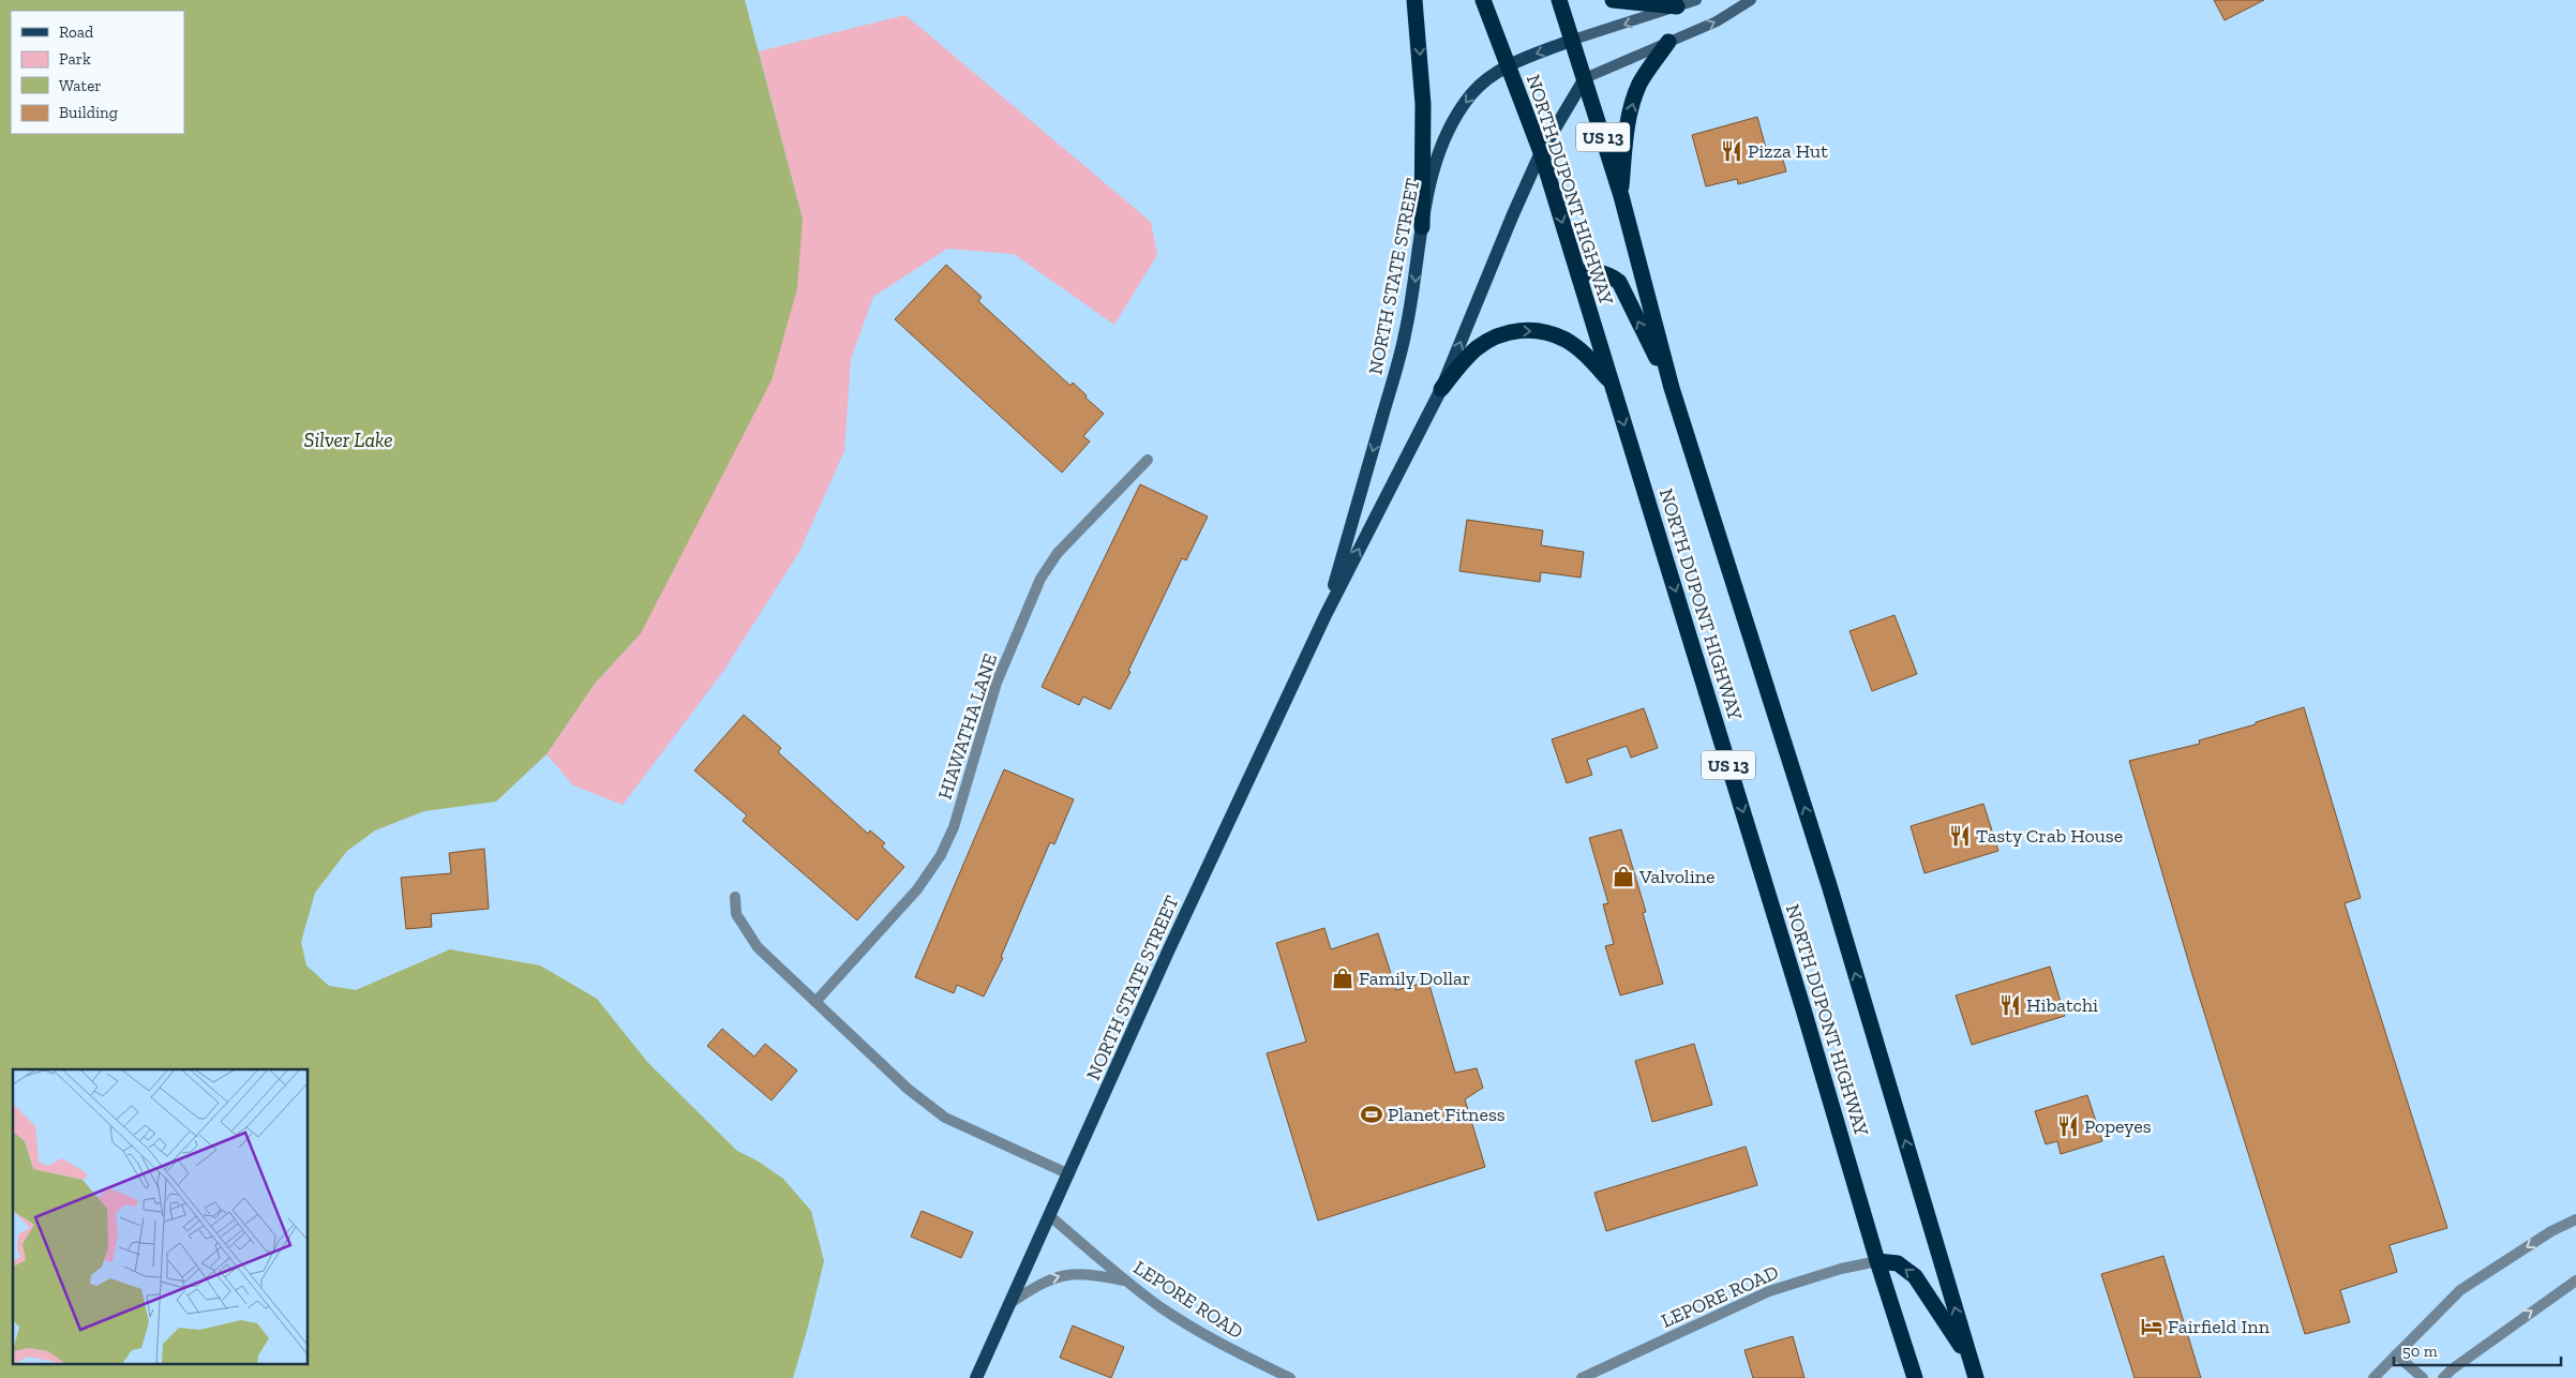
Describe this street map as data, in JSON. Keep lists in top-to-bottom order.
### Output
{
  "streets": {
    "highway": ["US 13", "NORTH DUPONT HIGHWAY"],
    "main road": ["NORTH STATE STREET"],
    "street": ["HIAWATHA LANE", "LEPORE ROAD"]
  },
  "crossings": [
    ["NORTH DUPONT HIGHWAY", "NORTH STATE STREET"],
    ["NORTH DUPONT HIGHWAY", "LEPORE ROAD"],
    ["NORTH STATE STREET", "LEPORE ROAD"]
  ],
  "water": ["Silver Lake"],
  "places": {
    "restaurant": [
      "Pizza Hut",
      "Tasty Crab House",
      "Hibatchi",
      "Popeyes"
    ],
    "shop": ["Valvoline", "Family Dollar"],
    "sports": ["Planet Fitness"],
    "hotel": ["Fairfield Inn"]
  },
  "legend": [
    "Road",
    "Park",
    "Water",
    "Building"
  ],
  "scale_bar": "50 m"
}
